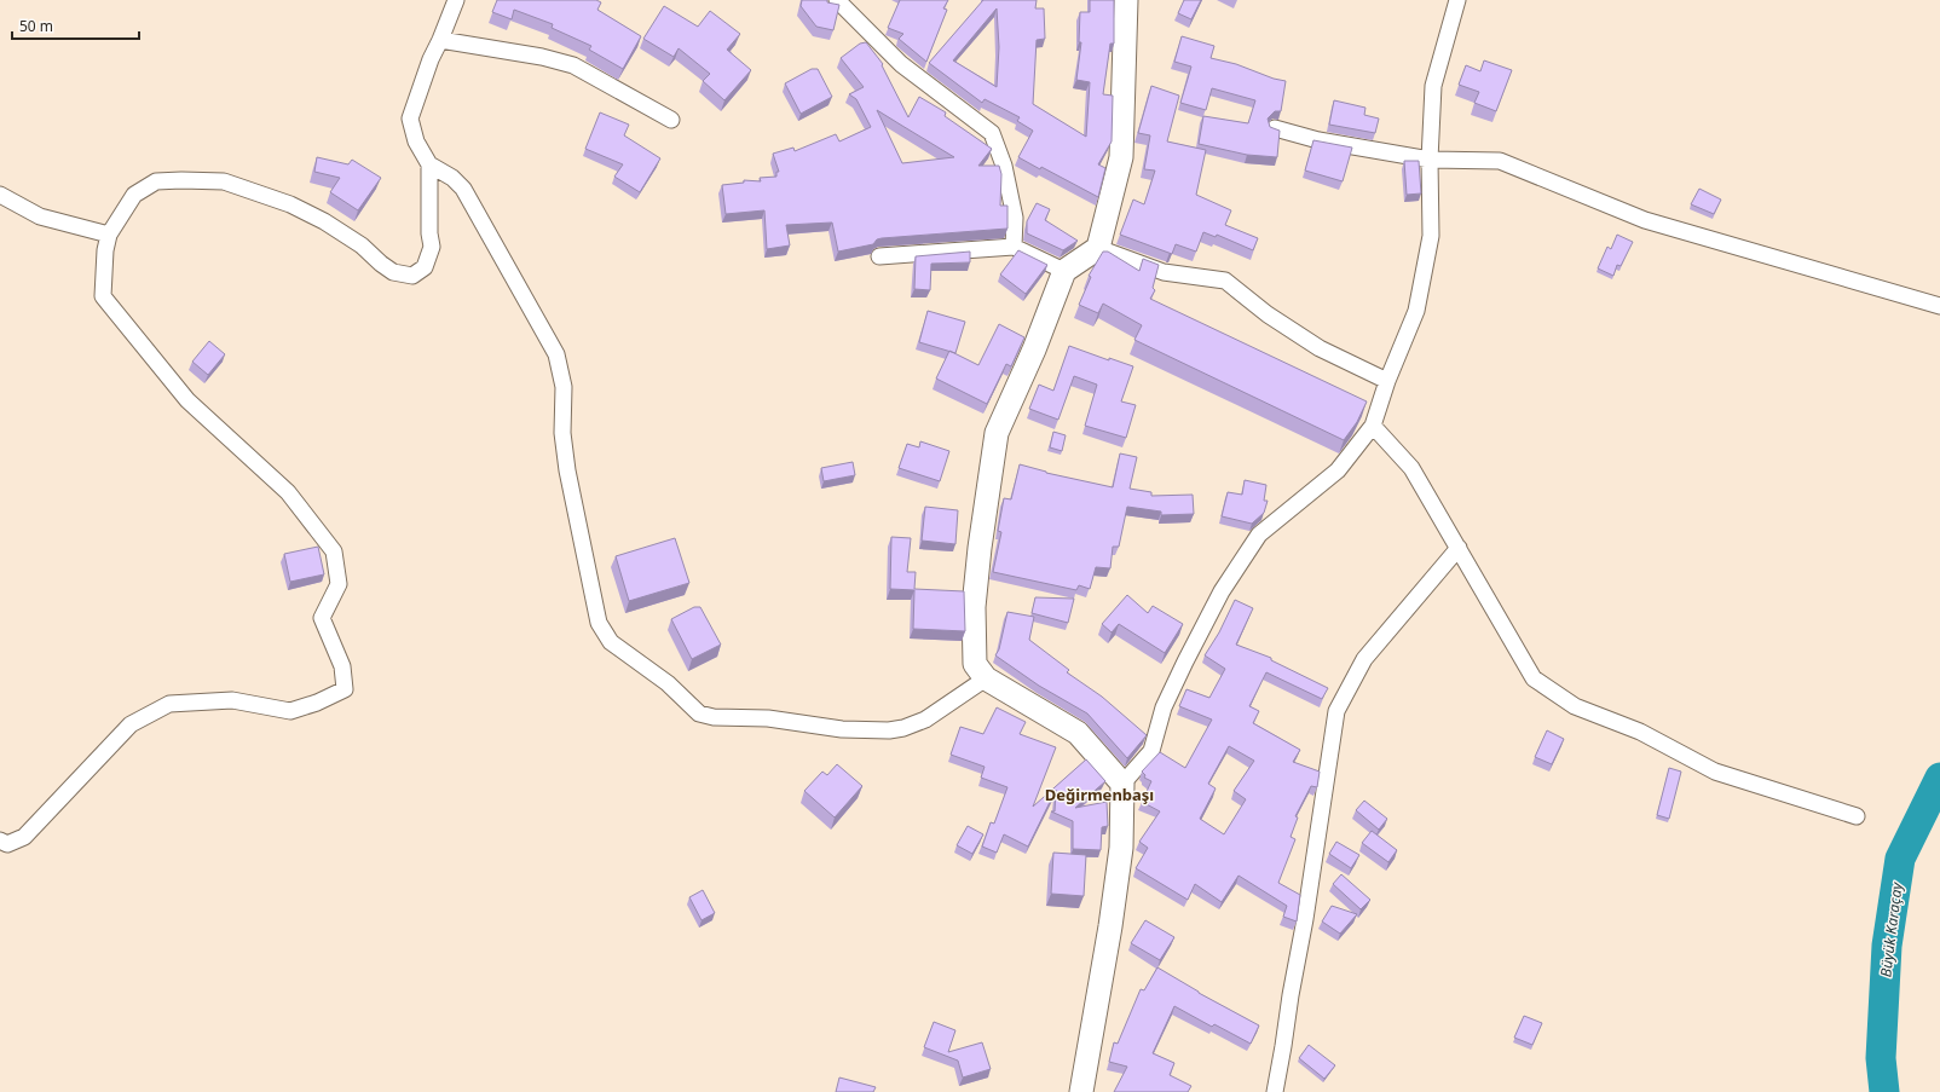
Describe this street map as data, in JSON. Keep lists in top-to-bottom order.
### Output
{
  "districts": ["Değirmenbaşı"],
  "water": ["Büyük Karaçay"],
  "scale_bar": "50 m"
}
